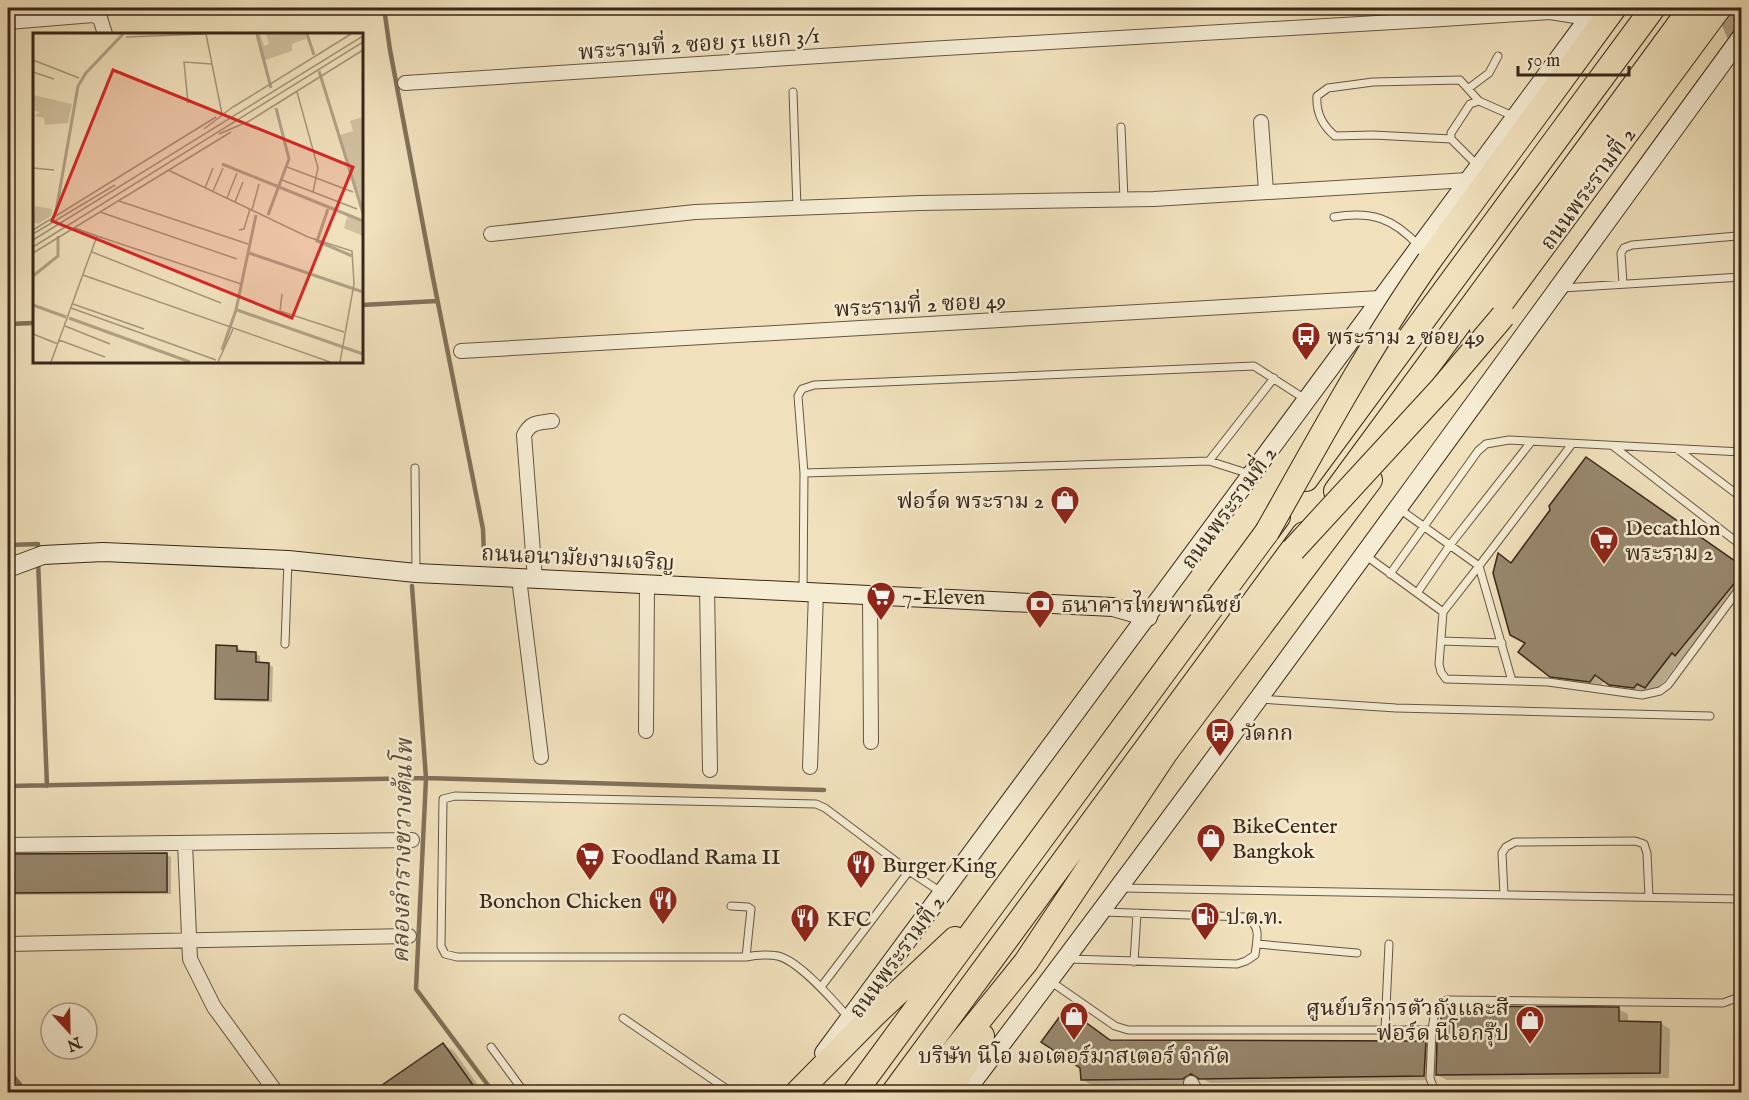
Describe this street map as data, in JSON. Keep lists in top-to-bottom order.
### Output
{
  "streets": {
    "highway": ["ถนนพระรามที่ 2"],
    "main road": ["ถนนอนามัยงามเจริญ"],
    "street": ["พระรามที่ 2 ซอย 51 แยก 3/1", "พระรามที่ 2 ซอย 49"]
  },
  "crossings": [
    ["พระรามที่ 2 ซอย 51 แยก 3/1", "ถนนพระรามที่ 2"],
    ["ถนนพระรามที่ 2", "พระรามที่ 2 ซอย 49"],
    ["ถนนพระรามที่ 2", "ถนนอนามัยงามเจริญ"]
  ],
  "water": ["คลองลำรางขวางต้นโพ"],
  "places": {
    "bus stop": ["พระราม 2 ซอย 49", "วัดกก"],
    "shop": [
      "ฟอร์ด พระราม 2",
      "BikeCenter Bangkok",
      "บริษัท นีโอ มอเตอร์มาสเตอร์ จำกัด",
      "ศูนย์บริการตัวถังและสี ฟอร์ด นีโอกรุ๊ป"
    ],
    "supermarket": ["Decathlon พระราม 2", "7-Eleven", "Foodland Rama II"],
    "bank": ["ธนาคารไทยพาณิชย์"],
    "restaurant": ["Burger King", "Bonchon Chicken", "KFC"],
    "fuel station": ["ป.ต.ท."]
  },
  "scale_bar": "50 m",
  "north": "bottom"
}
